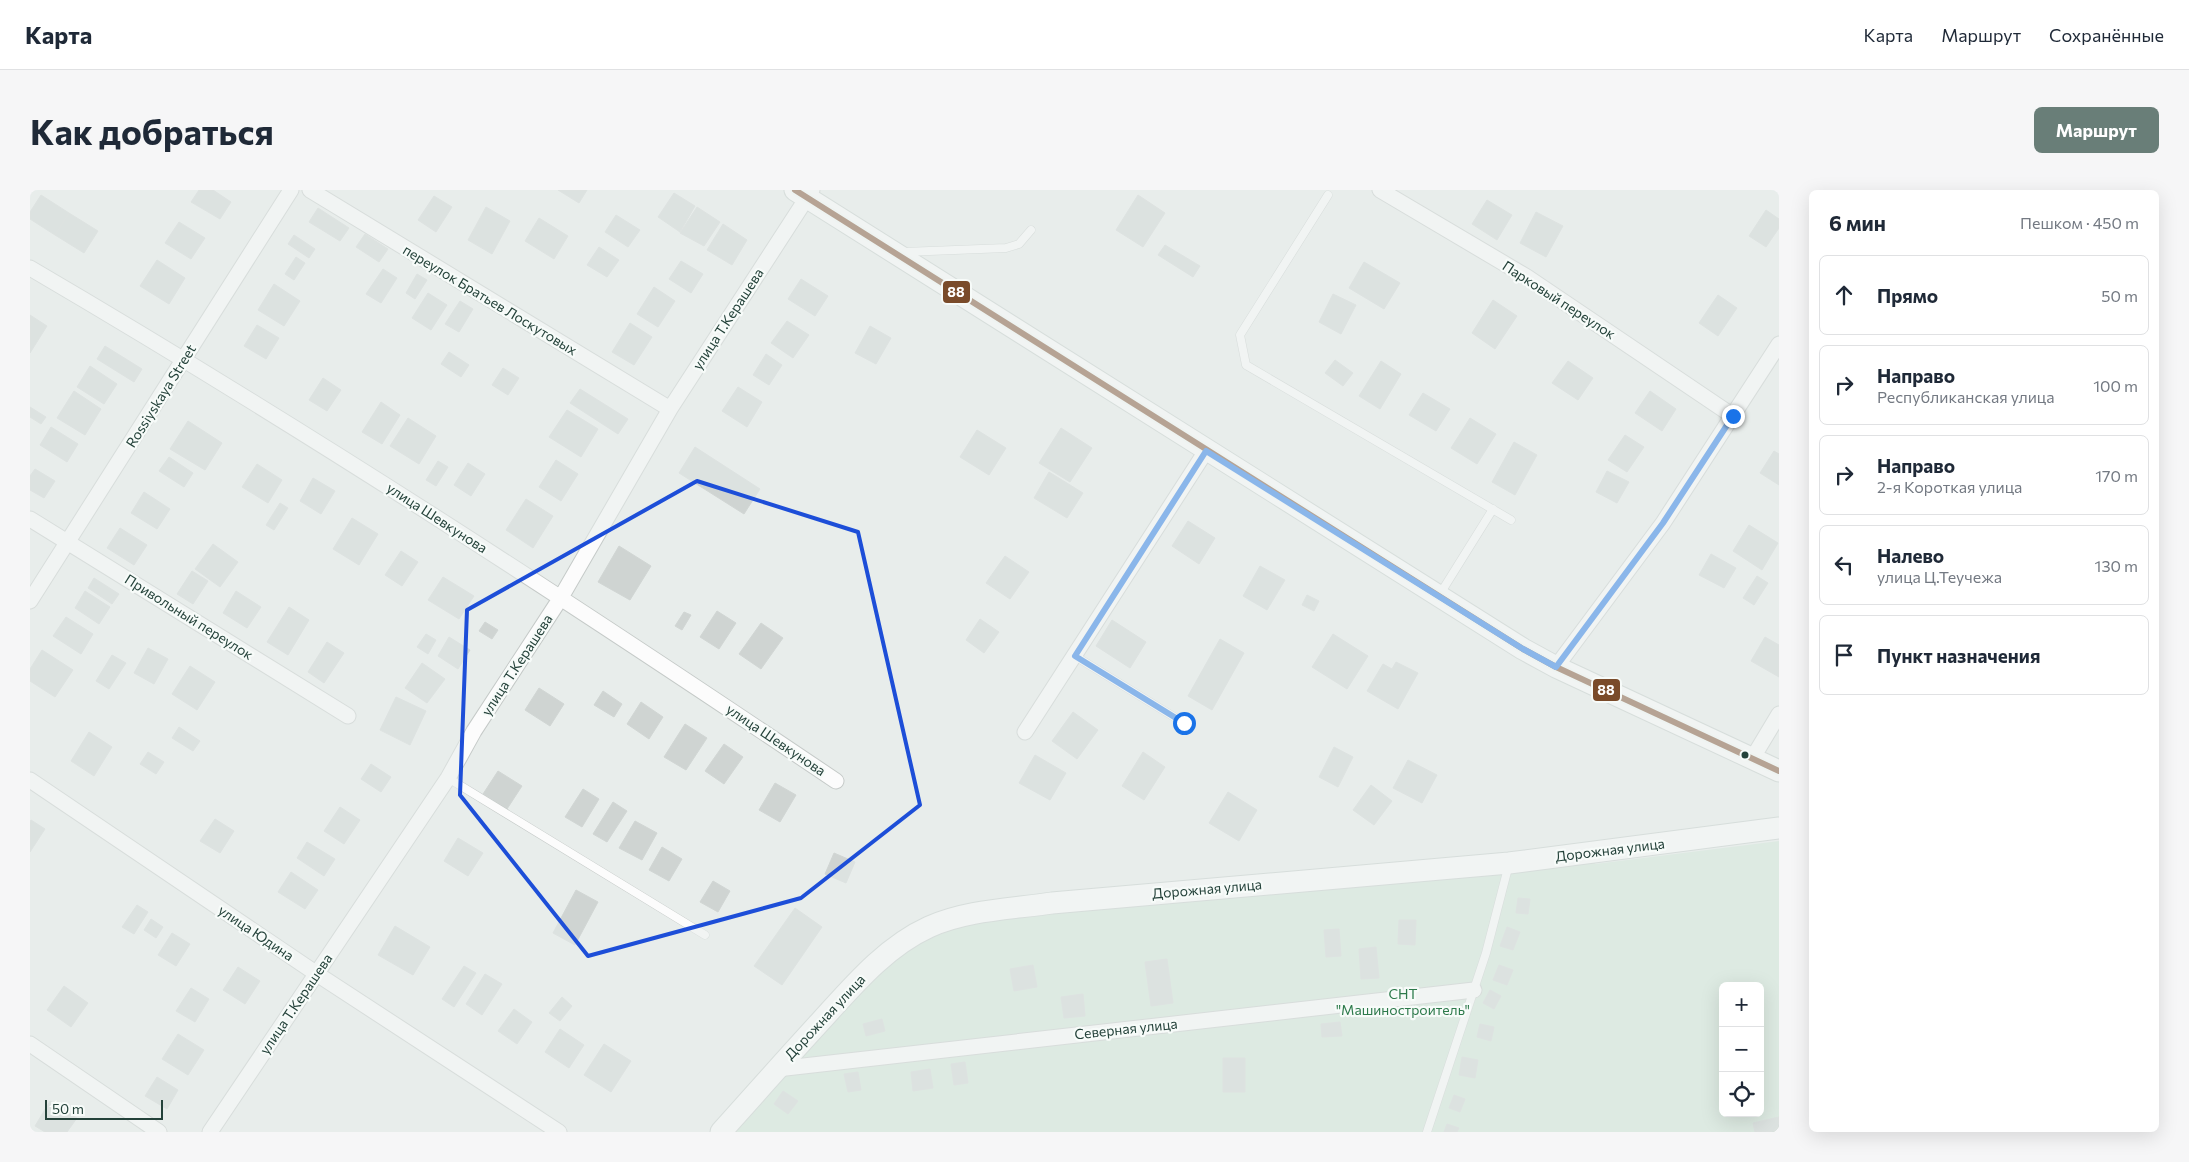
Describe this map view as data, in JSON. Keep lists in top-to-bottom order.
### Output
{
  "streets": {
    "street": [
      "переулок Братьев Лоскутовых",
      "Парковый переулок",
      "улица Т.Керашева",
      "Rossiyskaya Street",
      "улица Шевкунова",
      "Привольный переулок",
      "Дорожная улица",
      "улица Юдина",
      "Северная улица"
    ]
  },
  "crossings": [
    ["переулок Братьев Лоскутовых", "улица Т.Керашева"],
    ["улица Т.Керашева", "улица Шевкунова"],
    ["улица Т.Керашева", "улица Юдина"],
    ["Rossiyskaya Street", "улица Шевкунова"],
    ["Rossiyskaya Street", "Привольный переулок"],
    ["Дорожная улица", "Северная улица"]
  ],
  "parks": ["СНТ \"Машиностроитель\""],
  "lines": ["transit line 88"],
  "scale_bar": "50 m",
  "page": {
    "header": "Карта",
    "nav": ["Карта", "Маршрут", "Сохранённые"],
    "buttons": "Маршрут",
    "title": "Как добраться",
    "heading": ["6 мин", "Пешком · 450 m"],
    "list": [
      ["Прямо", "50 m"],
      ["Направо", "Республиканская улица", "100 m"],
      ["Направо", "2-я Короткая улица", "170 m"],
      ["Налево", "улица Ц.Теучежа", "130 m"],
      "Пункт назначения"
    ],
    "map_buttons": ["+", "−"],
    "scale": "50 m"
  }
}
